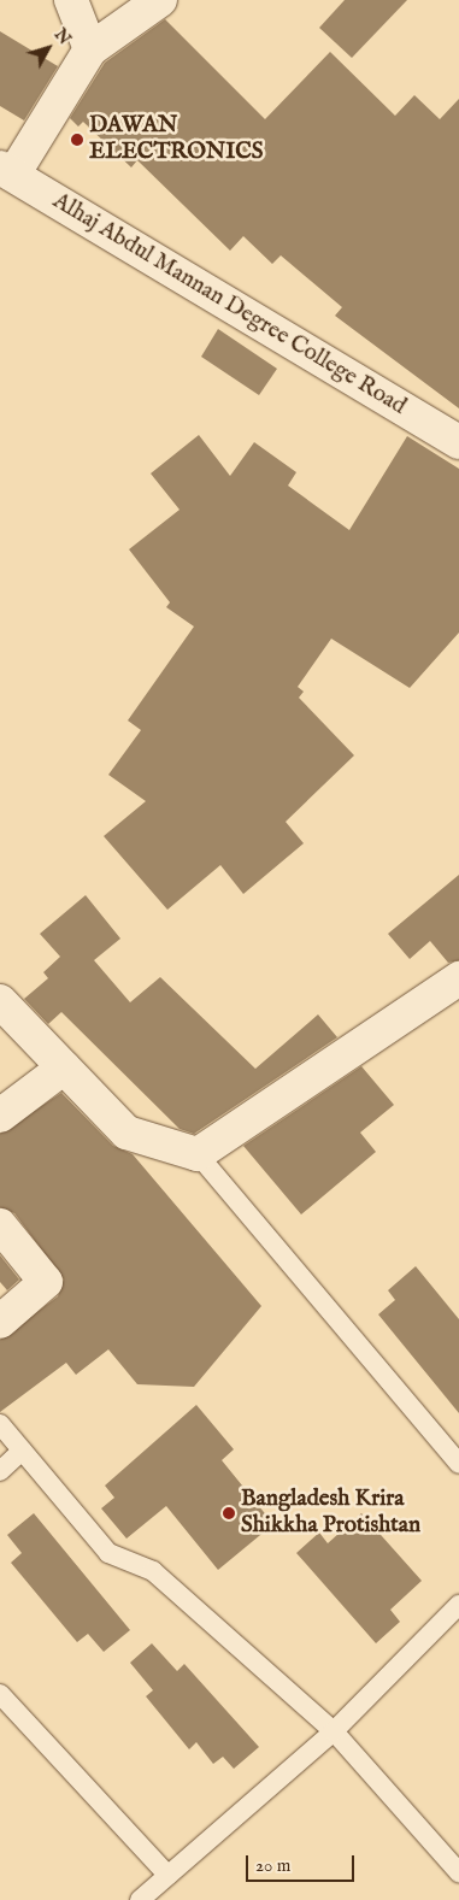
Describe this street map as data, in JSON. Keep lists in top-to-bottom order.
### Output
{
  "streets": {
    "street": ["Alhaj Abdul Mannan Degree College Road"]
  },
  "places": ["DAWAN ELECTRONICS", "Bangladesh Krira Shikkha Protishtan"],
  "scale_bar": "20 m",
  "north": "top right"
}
